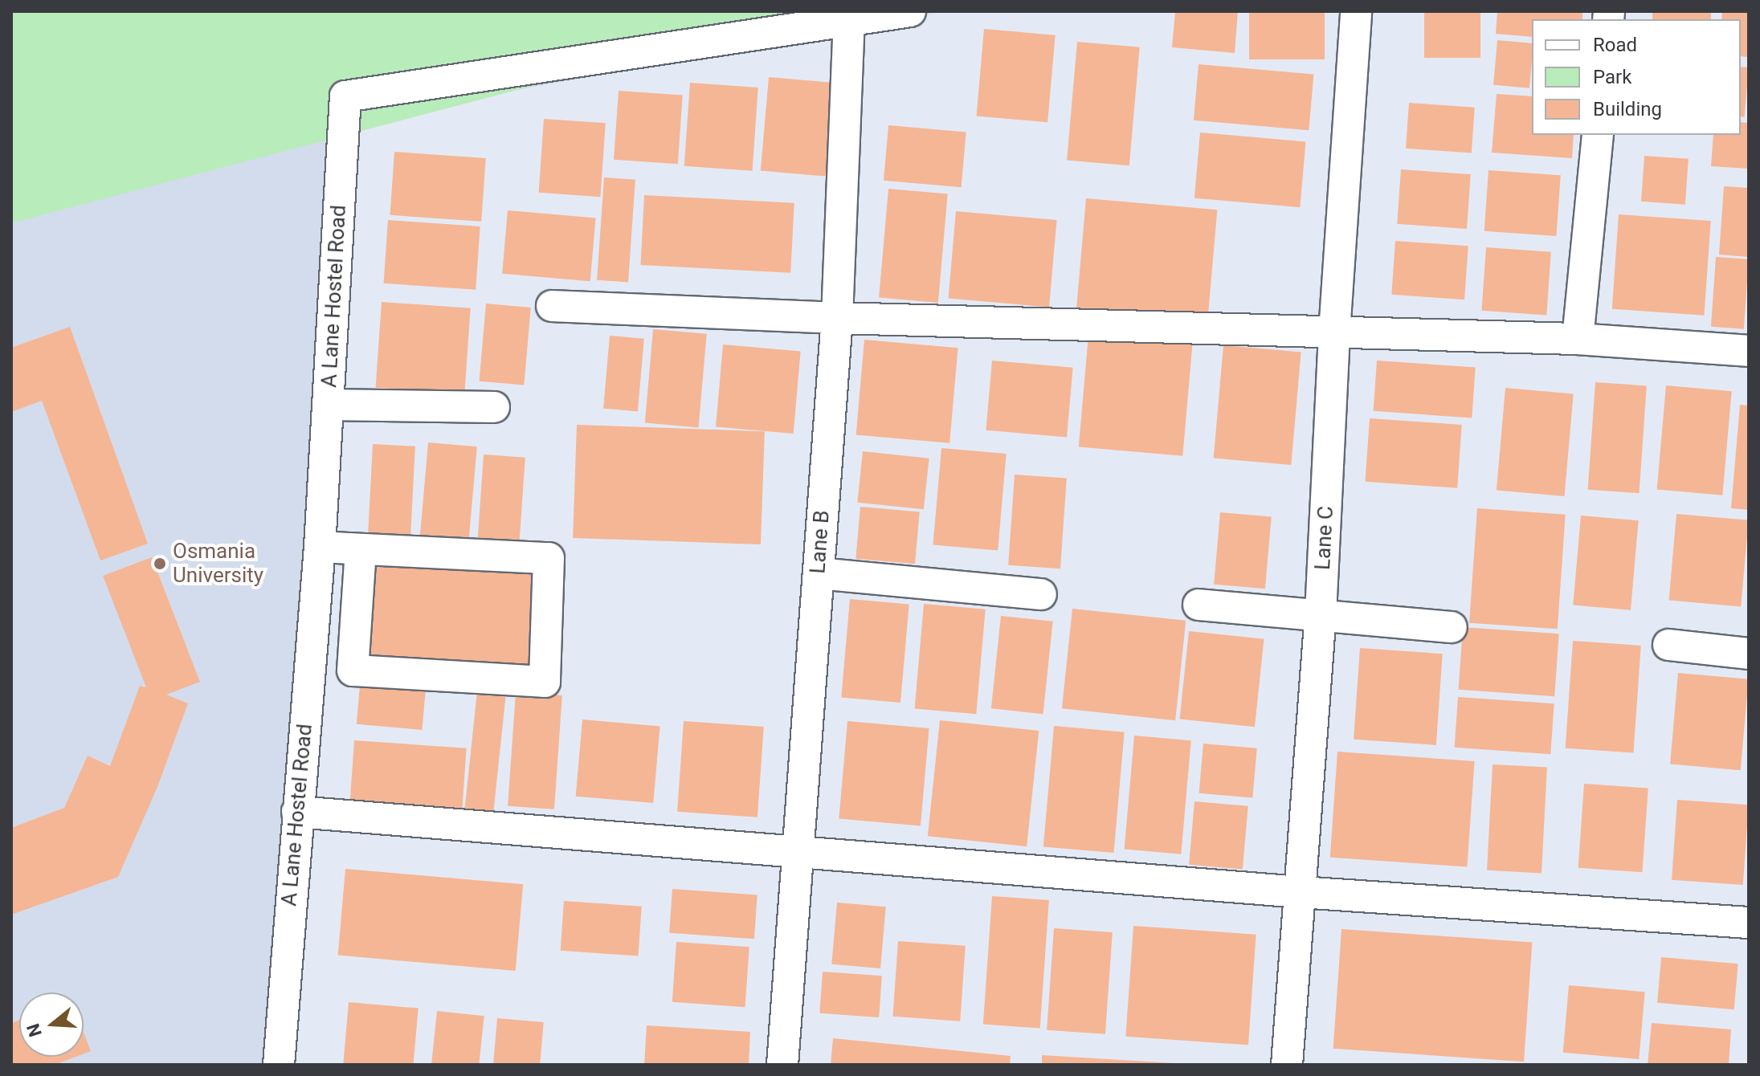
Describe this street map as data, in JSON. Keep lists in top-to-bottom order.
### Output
{
  "streets": {
    "street": ["A Lane Hostel Road", "Lane C", "Lane B"]
  },
  "crossings": [
    ["A Lane Hostel Road", "Lane B"]
  ],
  "places": ["Osmania University"],
  "legend": ["Road", "Park", "Building"],
  "north": "left"
}
